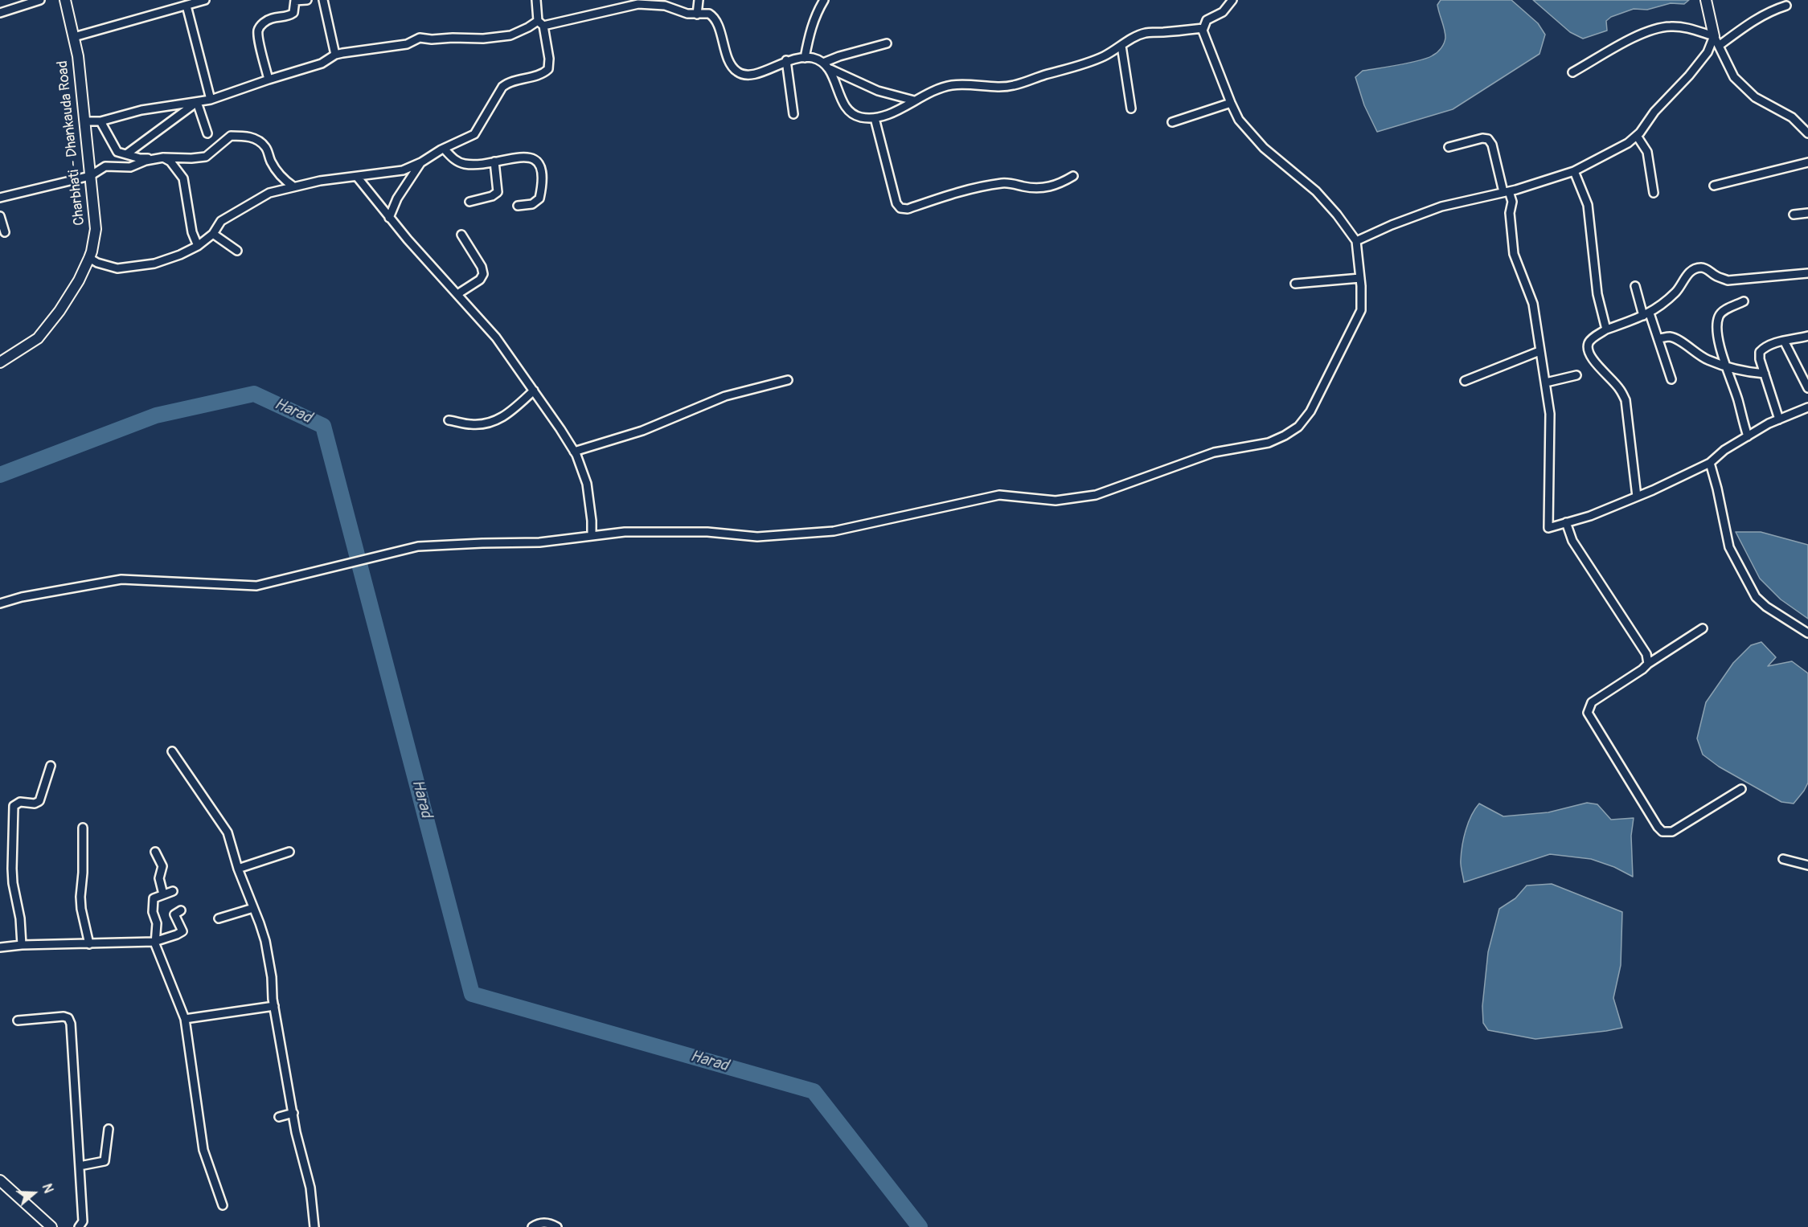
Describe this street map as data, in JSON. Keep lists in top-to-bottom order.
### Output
{
  "streets": {
    "street": ["Charbhati - Dhankauda Road"]
  },
  "water": ["Harad"],
  "north": "right"
}
